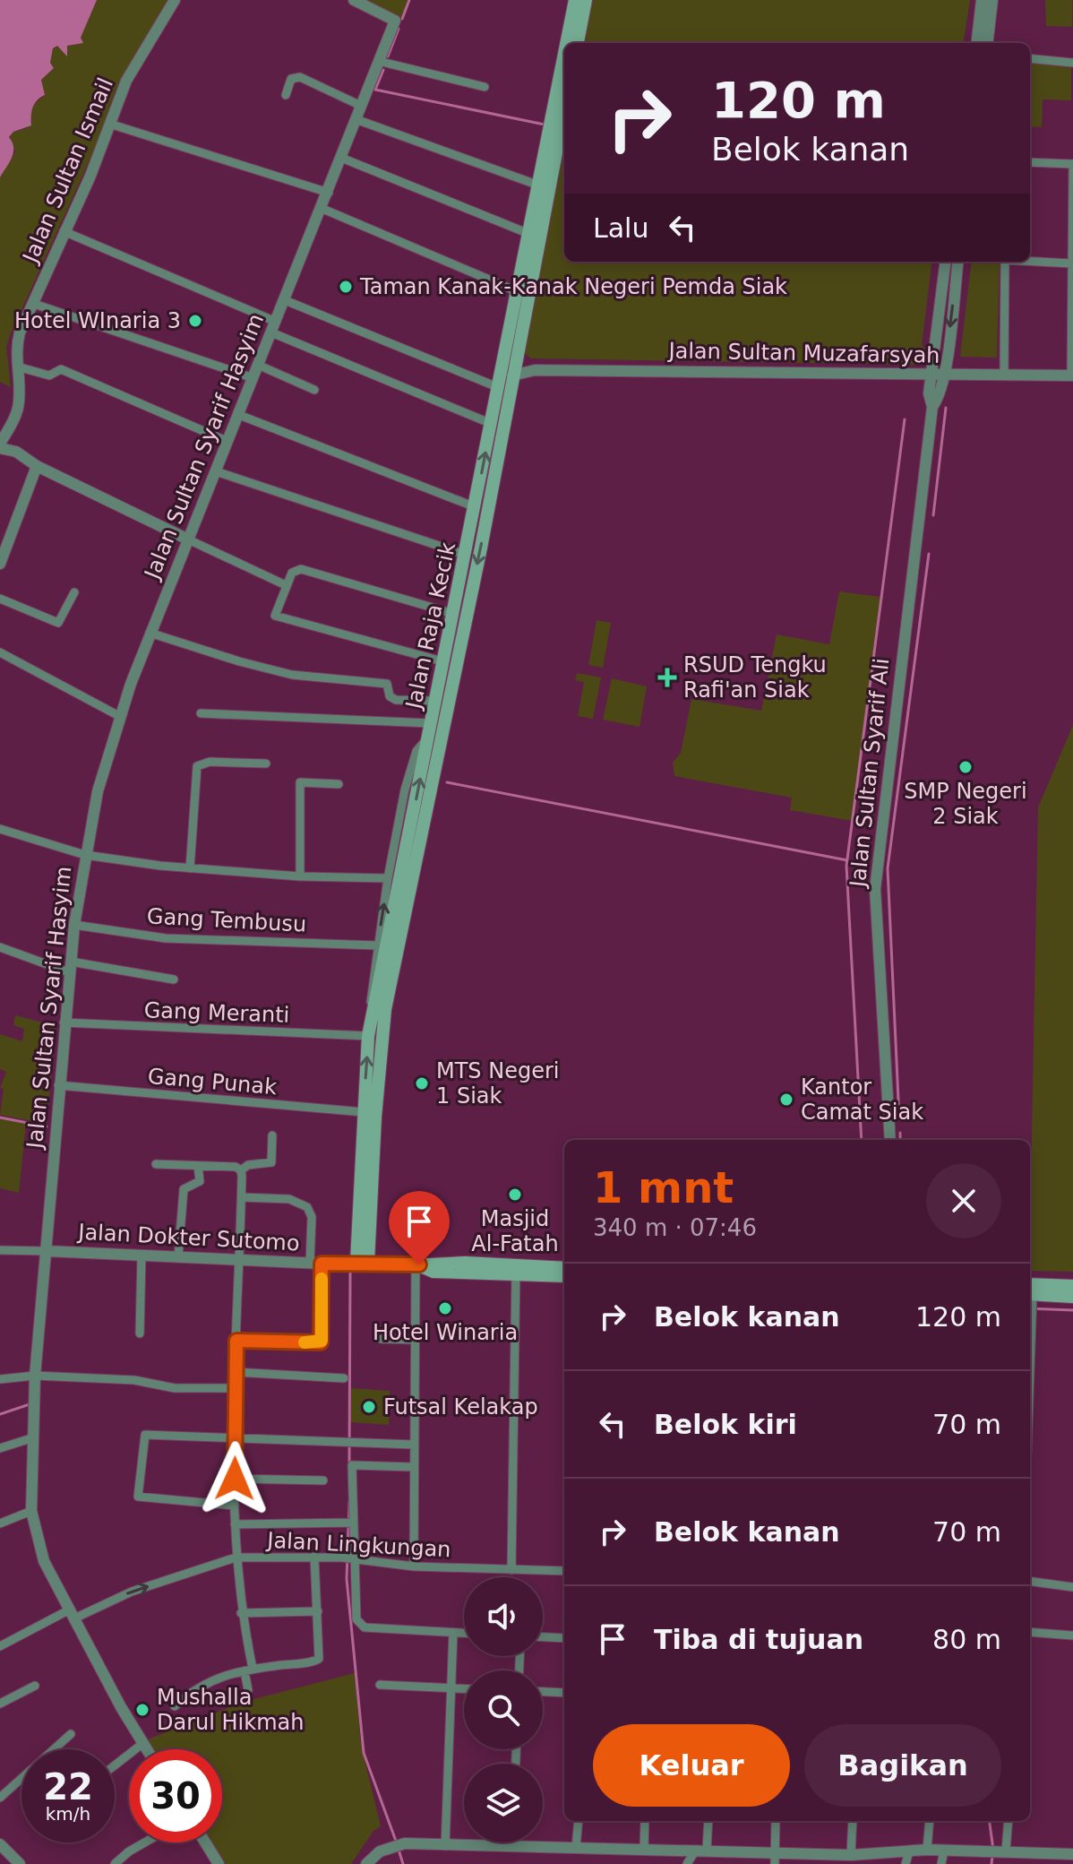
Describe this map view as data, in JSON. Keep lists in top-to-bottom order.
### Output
{
  "streets": {
    "main road": ["Jalan Raja Kecik", "Jalan Dokter Sutomo"],
    "street": [
      "Jalan Sultan Ismail",
      "Jalan Sultan Muzafarsyah",
      "Jalan Sultan Syarif Hasyim",
      "Jalan Sultan Syarif Ali",
      "Gang Tembusu",
      "Gang Meranti",
      "Gang Punak",
      "Jalan Lingkungan"
    ]
  },
  "crossings": [
    ["Jalan Sultan Muzafarsyah", "Jalan Raja Kecik"],
    ["Jalan Sultan Muzafarsyah", "Jalan Sultan Syarif Ali"],
    ["Jalan Sultan Syarif Hasyim", "Gang Tembusu"],
    ["Jalan Sultan Syarif Hasyim", "Gang Meranti"],
    ["Jalan Sultan Syarif Hasyim", "Gang Punak"],
    ["Jalan Sultan Syarif Hasyim", "Jalan Dokter Sutomo"],
    ["Jalan Sultan Syarif Hasyim", "Jalan Lingkungan"],
    ["Jalan Raja Kecik", "Gang Meranti"],
    ["Jalan Raja Kecik", "Gang Punak"],
    ["Jalan Raja Kecik", "Jalan Dokter Sutomo"]
  ],
  "places": {
    "other": [
      "Taman Kanak-Kanak Negeri Pemda Siak",
      "Hotel WInaria 3",
      "SMP Negeri 2 Siak",
      "MTS Negeri 1 Siak",
      "Kantor Camat Siak",
      "Masjid Al-Fatah",
      "Hotel Winaria",
      "Futsal Kelakap",
      "Mushalla Darul Hikmah"
    ],
    "health": ["RSUD Tengku Rafi'an Siak"]
  },
  "page": {
    "turn": ["120 m", "Belok kanan"],
    "then": "Lalu",
    "heading": ["1 mnt", "340 m · 07:46"],
    "list": [
      {
        "name": "Belok kanan",
        "value": "120 m"
      },
      {
        "name": "Belok kiri",
        "value": "70 m"
      },
      {
        "name": "Belok kanan",
        "value": "70 m"
      },
      {
        "name": "Tiba di tujuan",
        "value": "80 m"
      }
    ],
    "buttons": ["Keluar", "Bagikan"],
    "speed": "22 km/h",
    "limit": "30"
  }
}
